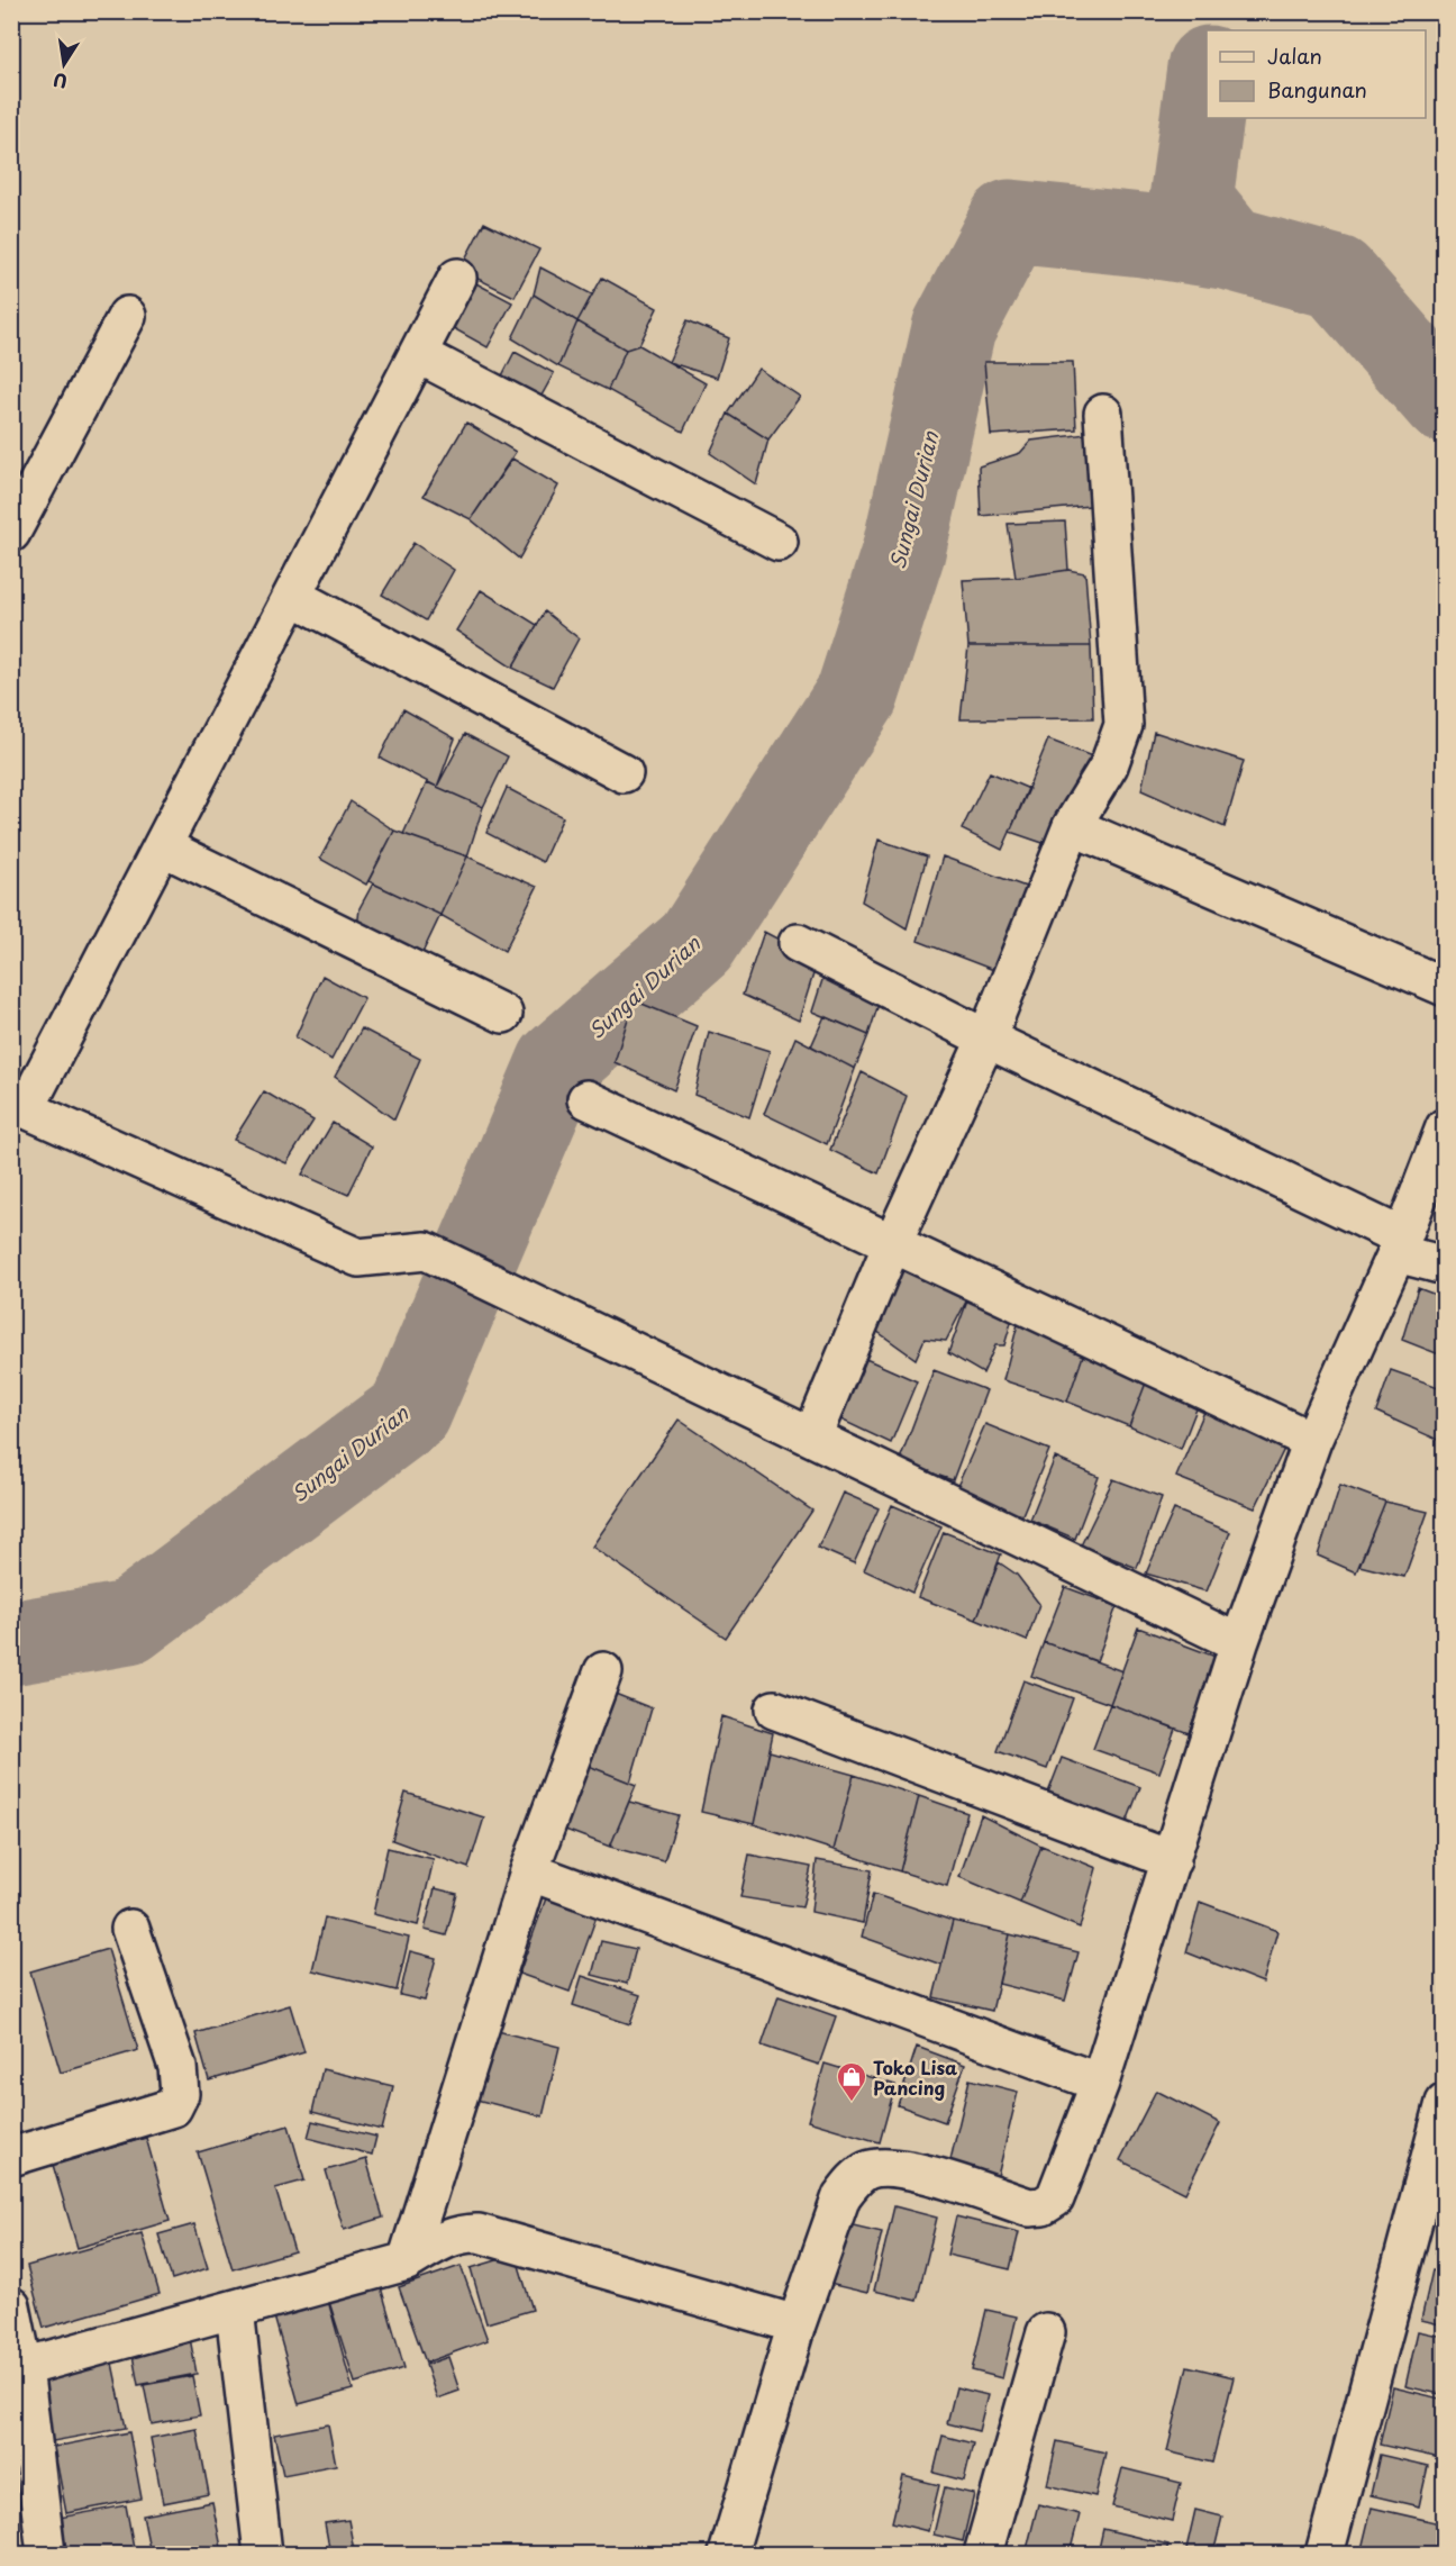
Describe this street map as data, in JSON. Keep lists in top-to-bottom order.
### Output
{
  "water": ["Sungai Durian"],
  "places": {
    "shop": ["Toko Lisa Pancing"]
  },
  "legend": ["Jalan", "Bangunan"],
  "north": "bottom"
}
